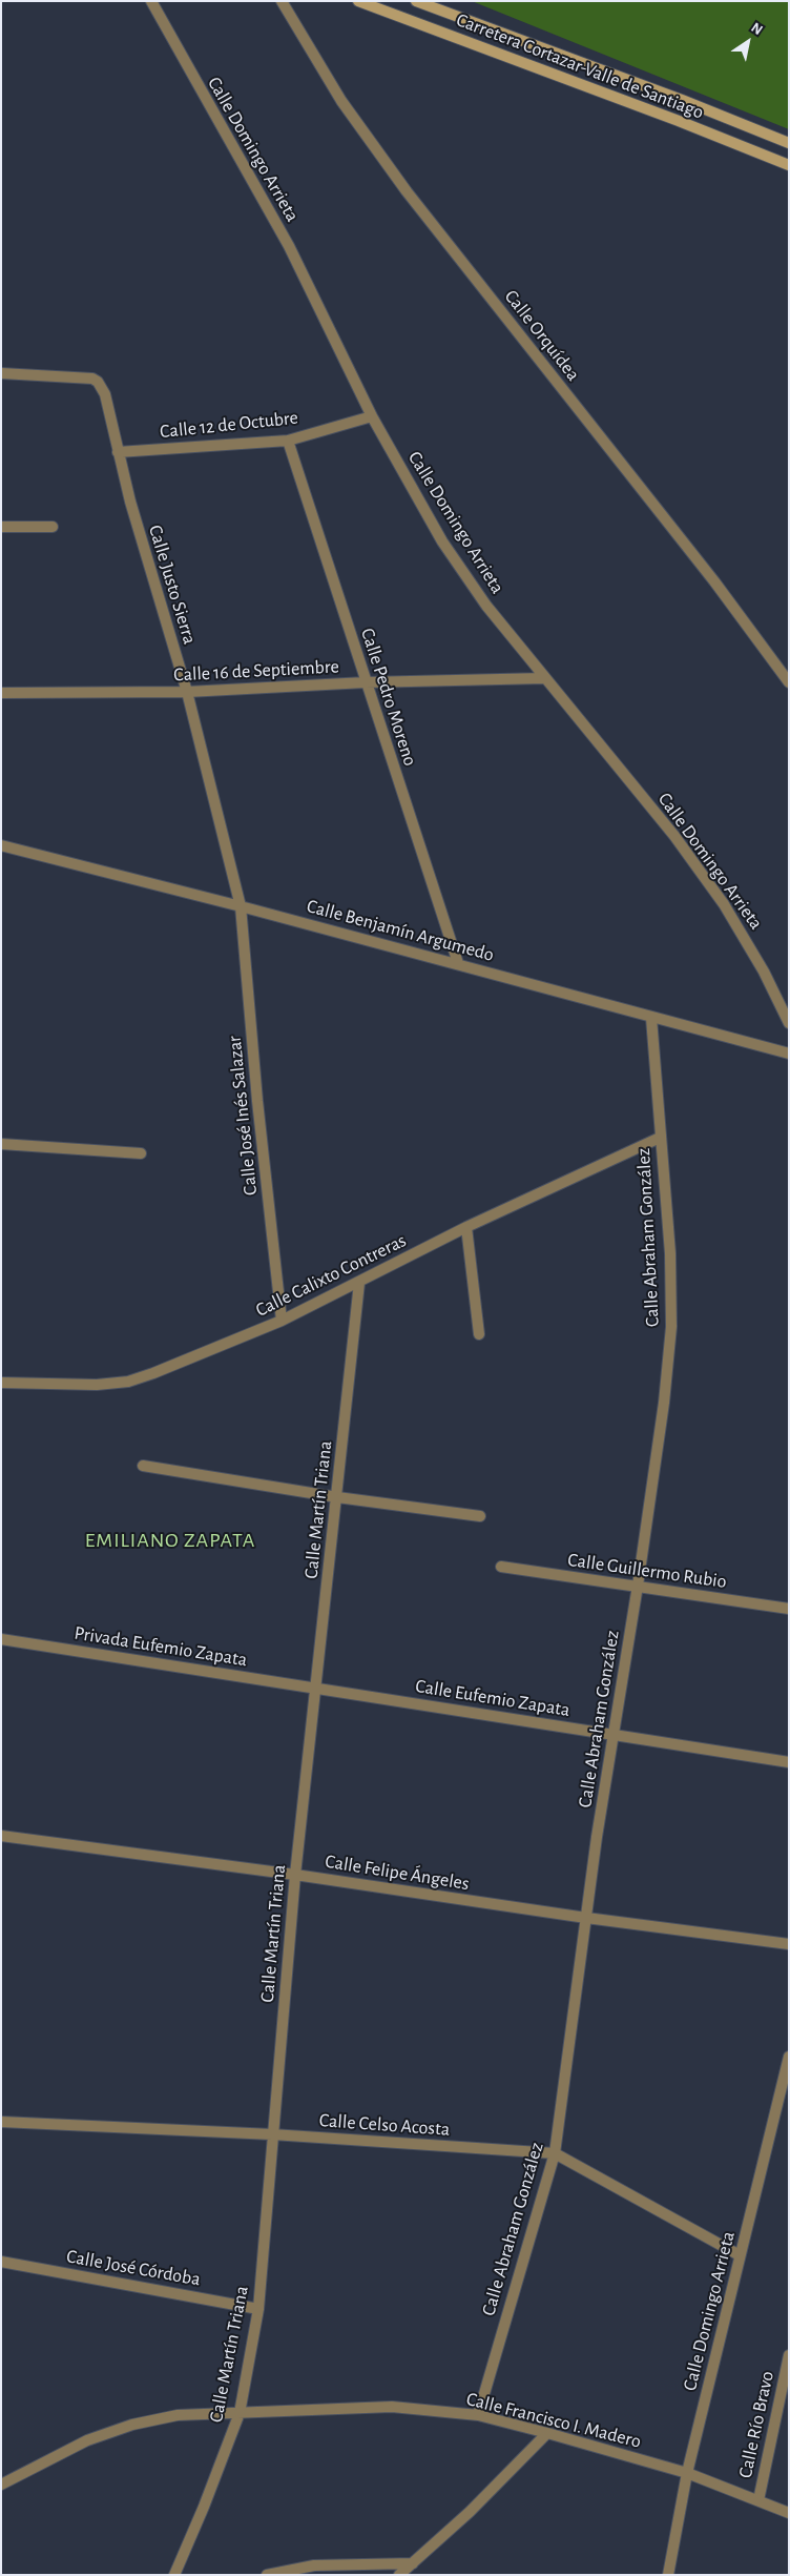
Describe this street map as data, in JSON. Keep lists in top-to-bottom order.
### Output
{
  "streets": {
    "main road": ["Carretera Cortazar-Valle de Santiago"],
    "street": [
      "Calle Domingo Arrieta",
      "Calle Orquídea",
      "Calle 12 de Octubre",
      "Calle Justo Sierra",
      "Calle 16 de Septiembre",
      "Calle Pedro Moreno",
      "Calle Benjamín Argumedo",
      "Calle José Inés Salazar",
      "Calle Abraham González",
      "Calle Calixto Contreras",
      "Calle Martín Triana",
      "Calle Guillermo Rubio",
      "Privada Eufemio Zapata",
      "Calle Eufemio Zapata",
      "Calle Felipe Ángeles",
      "Calle Celso Acosta",
      "Calle José Córdoba",
      "Calle Francisco I. Madero",
      "Calle Río Bravo"
    ]
  },
  "crossings": [
    ["Calle Domingo Arrieta", "Calle 12 de Octubre"],
    ["Calle Domingo Arrieta", "Calle 16 de Septiembre"],
    ["Calle Domingo Arrieta", "Calle Celso Acosta"],
    ["Calle Domingo Arrieta", "Calle Francisco I. Madero"],
    ["Calle 12 de Octubre", "Calle Justo Sierra"],
    ["Calle 12 de Octubre", "Calle Pedro Moreno"],
    ["Calle Justo Sierra", "Calle 16 de Septiembre"],
    ["Calle Justo Sierra", "Calle Benjamín Argumedo"],
    ["Calle Justo Sierra", "Calle José Inés Salazar"],
    ["Calle 16 de Septiembre", "Calle Pedro Moreno"],
    ["Calle Pedro Moreno", "Calle Benjamín Argumedo"],
    ["Calle Benjamín Argumedo", "Calle José Inés Salazar"],
    ["Calle Benjamín Argumedo", "Calle Abraham González"],
    ["Calle José Inés Salazar", "Calle Calixto Contreras"],
    ["Calle Abraham González", "Calle Calixto Contreras"],
    ["Calle Abraham González", "Calle Guillermo Rubio"],
    ["Calle Abraham González", "Calle Eufemio Zapata"],
    ["Calle Abraham González", "Calle Felipe Ángeles"],
    ["Calle Abraham González", "Calle Celso Acosta"],
    ["Calle Abraham González", "Calle Francisco I. Madero"],
    ["Calle Calixto Contreras", "Calle Martín Triana"],
    ["Calle Martín Triana", "Privada Eufemio Zapata"],
    ["Calle Martín Triana", "Calle Eufemio Zapata"],
    ["Calle Martín Triana", "Calle Felipe Ángeles"],
    ["Calle Martín Triana", "Calle Celso Acosta"],
    ["Calle Martín Triana", "Calle José Córdoba"],
    ["Calle Martín Triana", "Calle Francisco I. Madero"],
    ["Privada Eufemio Zapata", "Calle Eufemio Zapata"],
    ["Calle Francisco I. Madero", "Calle Río Bravo"]
  ],
  "districts": ["EMILIANO ZAPATA"],
  "north": "top right"
}
